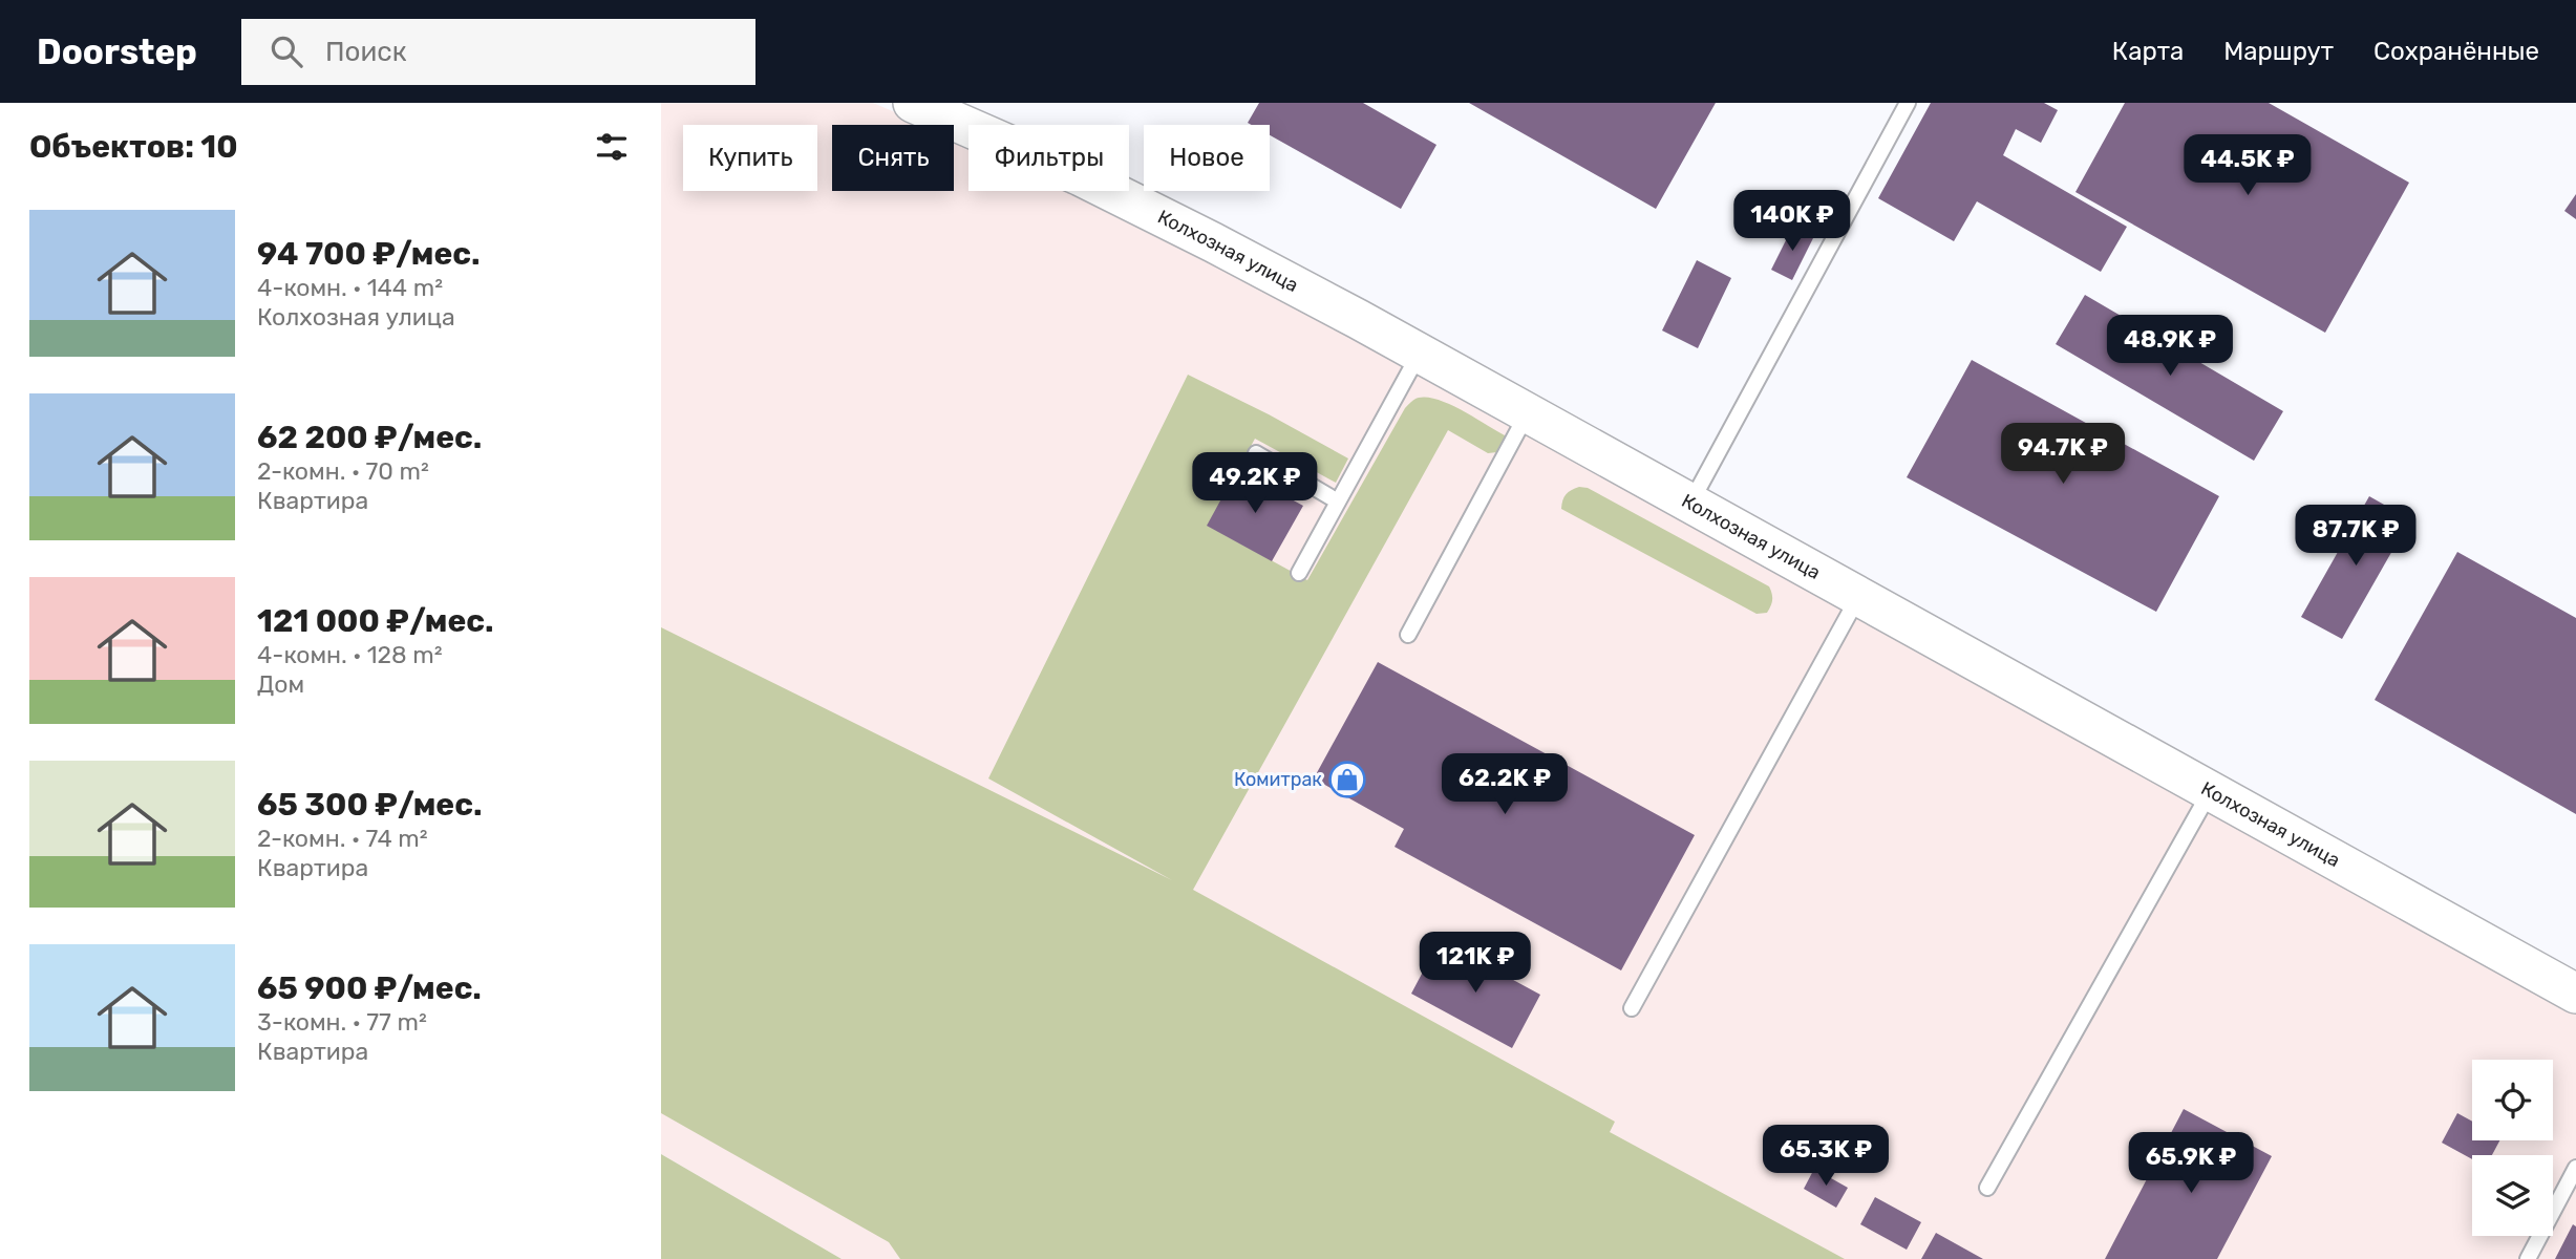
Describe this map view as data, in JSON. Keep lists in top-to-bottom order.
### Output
{
  "streets": {
    "street": ["Колхозная улица"]
  },
  "places": {
    "shop": ["Комитрак"]
  },
  "page": {
    "header": "Doorstep",
    "search": "Поиск",
    "nav": ["Карта", "Маршрут", "Сохранённые"],
    "heading": "Объектов: 10",
    "chip": [
      "Купить",
      "Снять",
      "Фильтры",
      "Новое"
    ],
    "price": [
      "44.5K ₽",
      "140K ₽",
      "48.9K ₽",
      "94.7K ₽",
      "49.2K ₽",
      "87.7K ₽",
      "62.2K ₽",
      "121K ₽",
      "65.3K ₽",
      "65.9K ₽"
    ],
    "list": [
      {
        "name": "94 700 ₽/мес.",
        "note": "4-комн. · 144 m² · Колхозная улица"
      },
      {
        "name": "62 200 ₽/мес.",
        "note": "2-комн. · 70 m² · Квартира"
      },
      {
        "name": "121 000 ₽/мес.",
        "note": "4-комн. · 128 m² · Дом"
      },
      {
        "name": "65 300 ₽/мес.",
        "note": "2-комн. · 74 m² · Квартира"
      },
      {
        "name": "65 900 ₽/мес.",
        "note": "3-комн. · 77 m² · Квартира"
      }
    ]
  }
}
